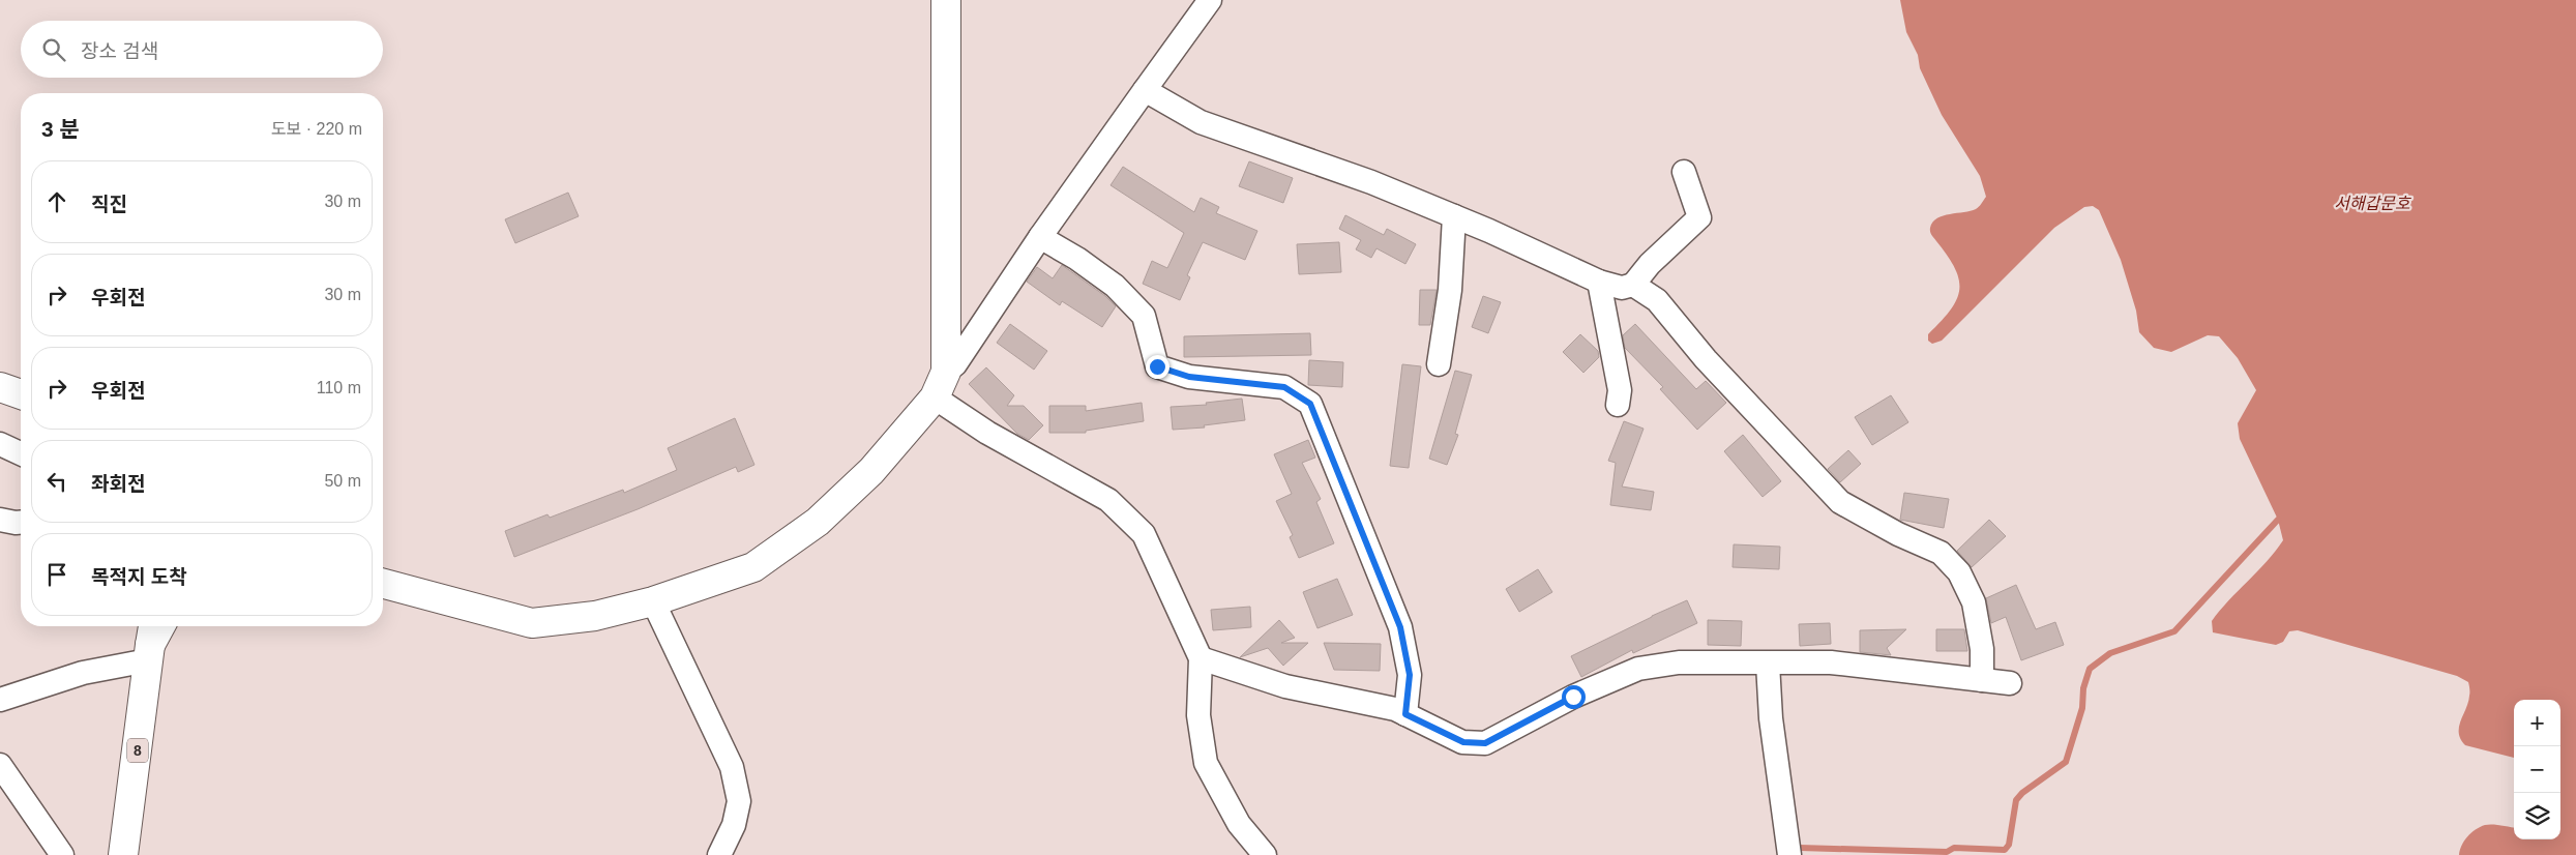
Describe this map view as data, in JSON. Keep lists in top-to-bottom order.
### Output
{
  "streets": {
    "street": ["8"]
  },
  "water": ["서해갑문호"],
  "page": {
    "search": "장소 검색",
    "heading": ["3 분", "도보 · 220 m"],
    "list": [
      ["직진", "30 m"],
      ["우회전", "30 m"],
      ["우회전", "110 m"],
      ["좌회전", "50 m"],
      "목적지 도착"
    ],
    "map_buttons": ["+", "−"]
  }
}
